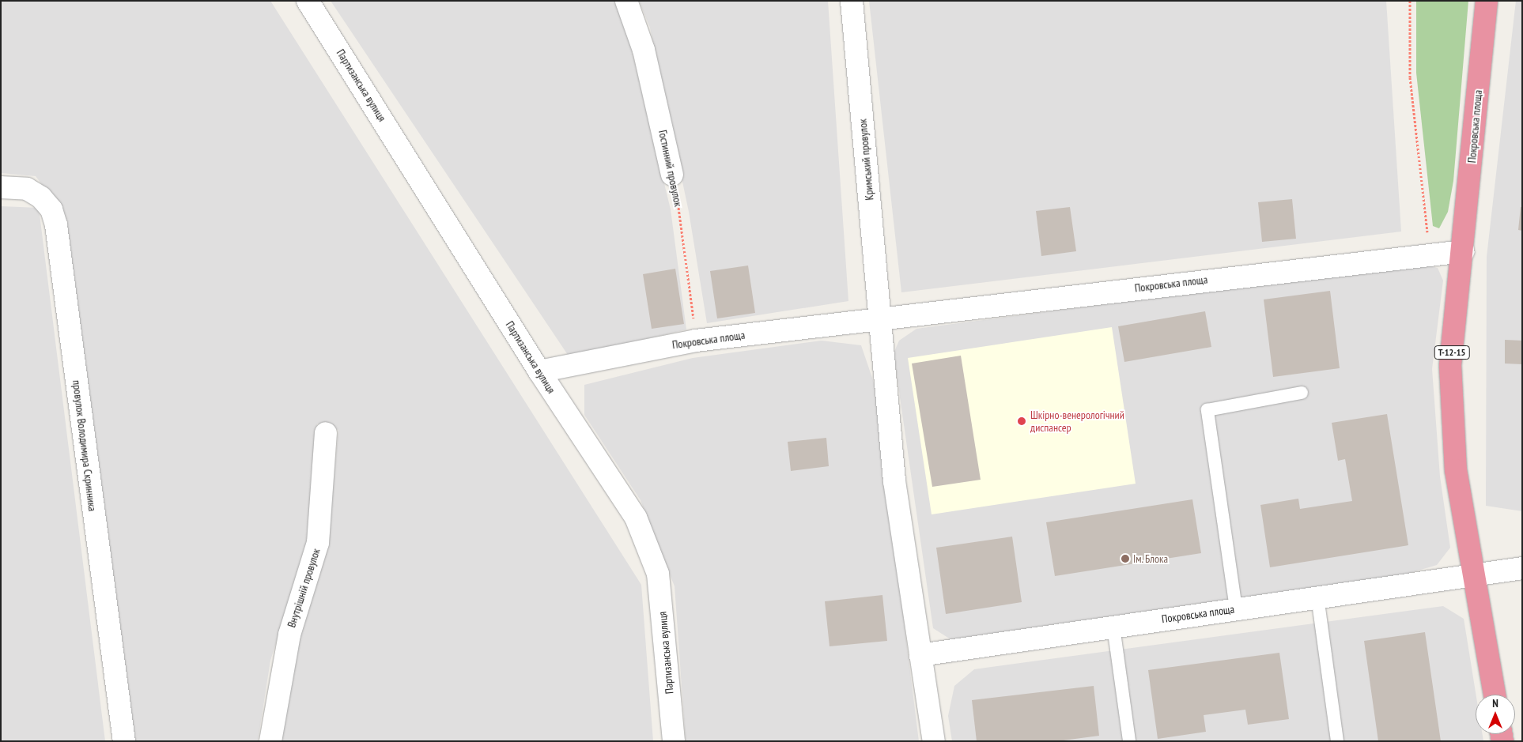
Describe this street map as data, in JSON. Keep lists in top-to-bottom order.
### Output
{
  "streets": {
    "highway": ["Покровська площа", "Т-12-15"],
    "street": [
      "Партизанська вулиця",
      "Кримський провулок",
      "Гостинний провулок",
      "провулок Володимира Скринника",
      "Внутрішній провулок"
    ]
  },
  "crossings": [
    ["Партизанська вулиця", "Покровська площа"],
    ["Покровська площа", "Кримський провулок"],
    ["Покровська площа", "Гостинний провулок"]
  ],
  "places": ["Шкірно-венерологічний диспансер", "Ім. Блока"],
  "north": "top"
}
